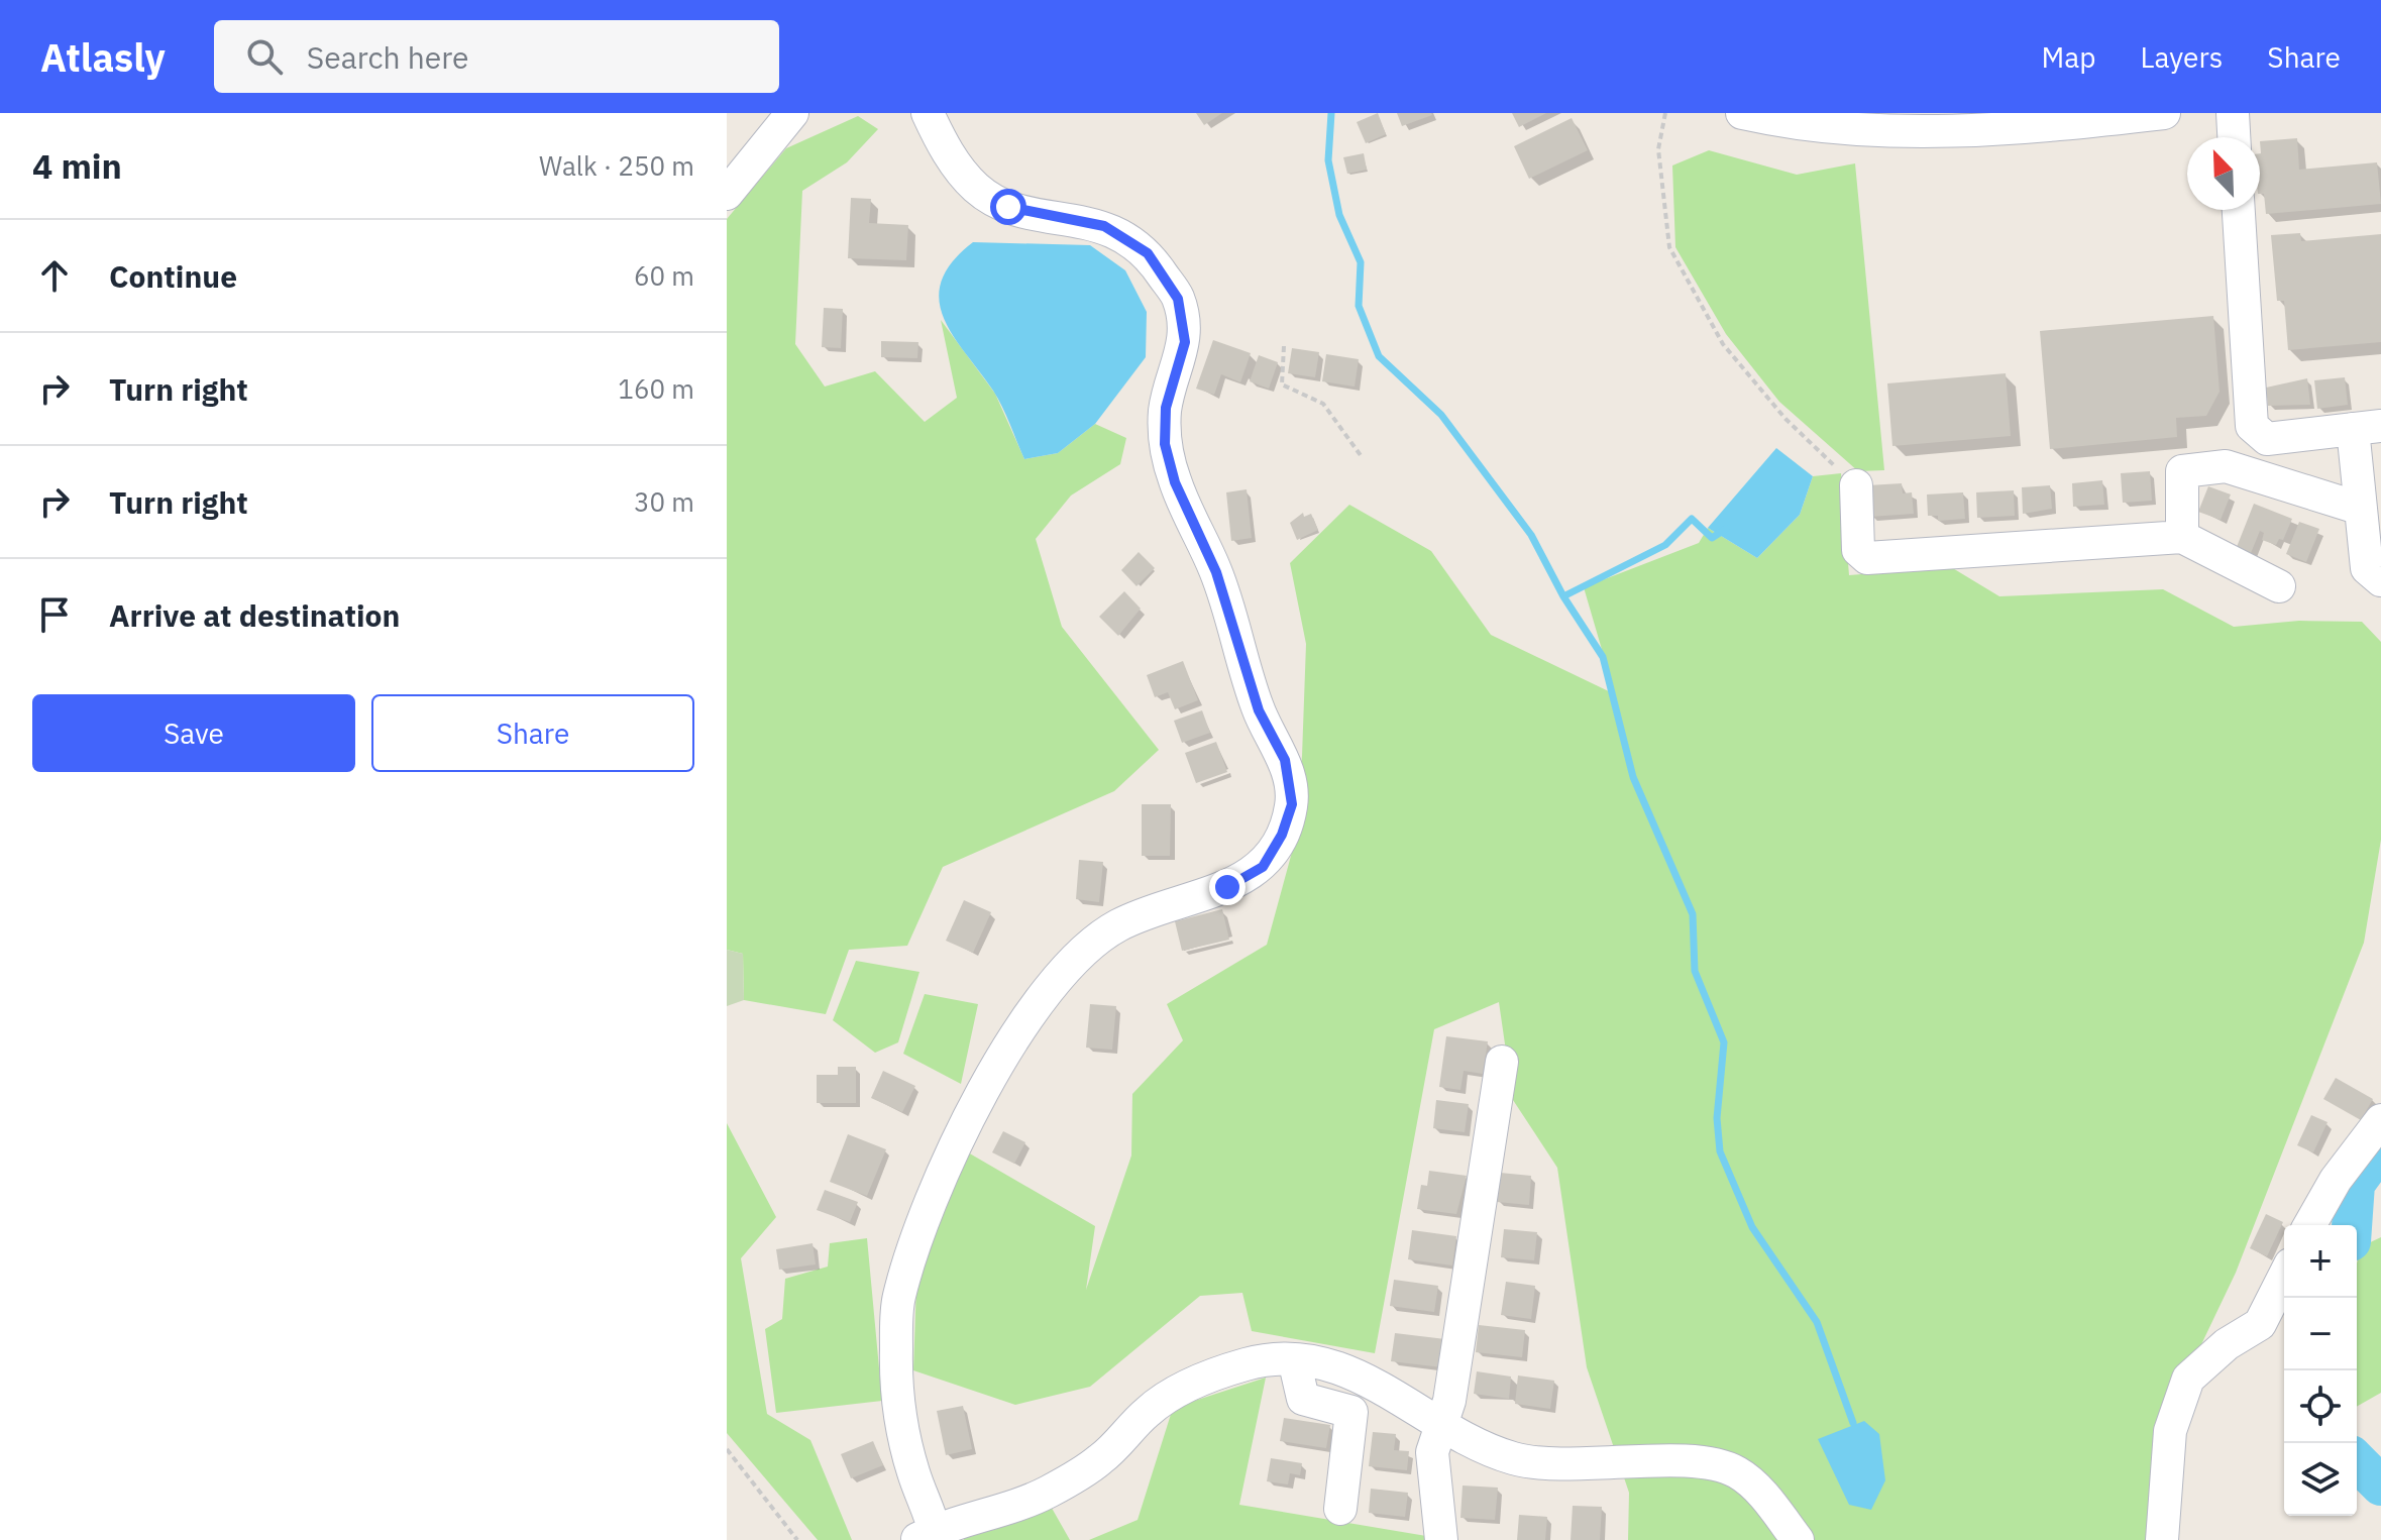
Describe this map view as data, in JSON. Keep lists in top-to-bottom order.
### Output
{
  "north": "top left",
  "page": {
    "header": "Atlasly",
    "search": "Search here",
    "nav": ["Map", "Layers", "Share"],
    "heading": ["4 min", "Walk · 250 m"],
    "list": [
      ["Continue", "60 m"],
      ["Turn right", "160 m"],
      ["Turn right", "30 m"],
      "Arrive at destination"
    ],
    "buttons": ["Save", "Share"],
    "map_buttons": ["+", "−"]
  }
}
